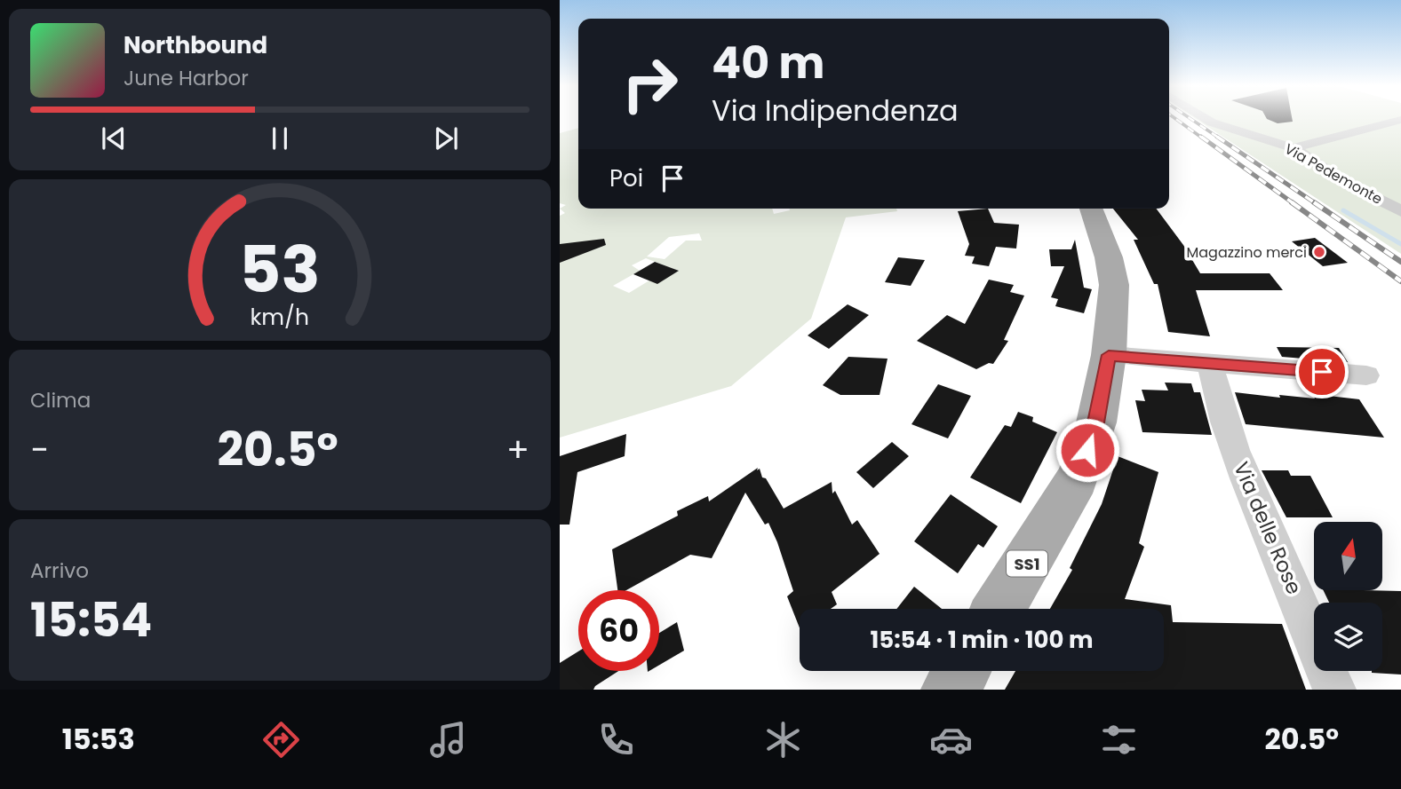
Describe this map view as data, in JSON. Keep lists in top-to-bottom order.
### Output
{
  "streets": {
    "main road": ["SS1"],
    "street": ["Via Pedemonte", "Via delle Rose"]
  },
  "places": ["Magazzino merci"],
  "north": "top",
  "page": {
    "turn": ["40 m", "Via Indipendenza"],
    "song": ["Northbound", "June Harbor"],
    "then": "Poi",
    "tile": [
      "Clima",
      ["Arrivo", "15:54"]
    ],
    "heat": ["−", "20.5°", "+"],
    "limit": "60",
    "trip": "15:54 · 1 min · 100 m",
    "tabs": ["15:53", "20.5°"],
    "gauge": ["53", "km/h"]
  }
}
